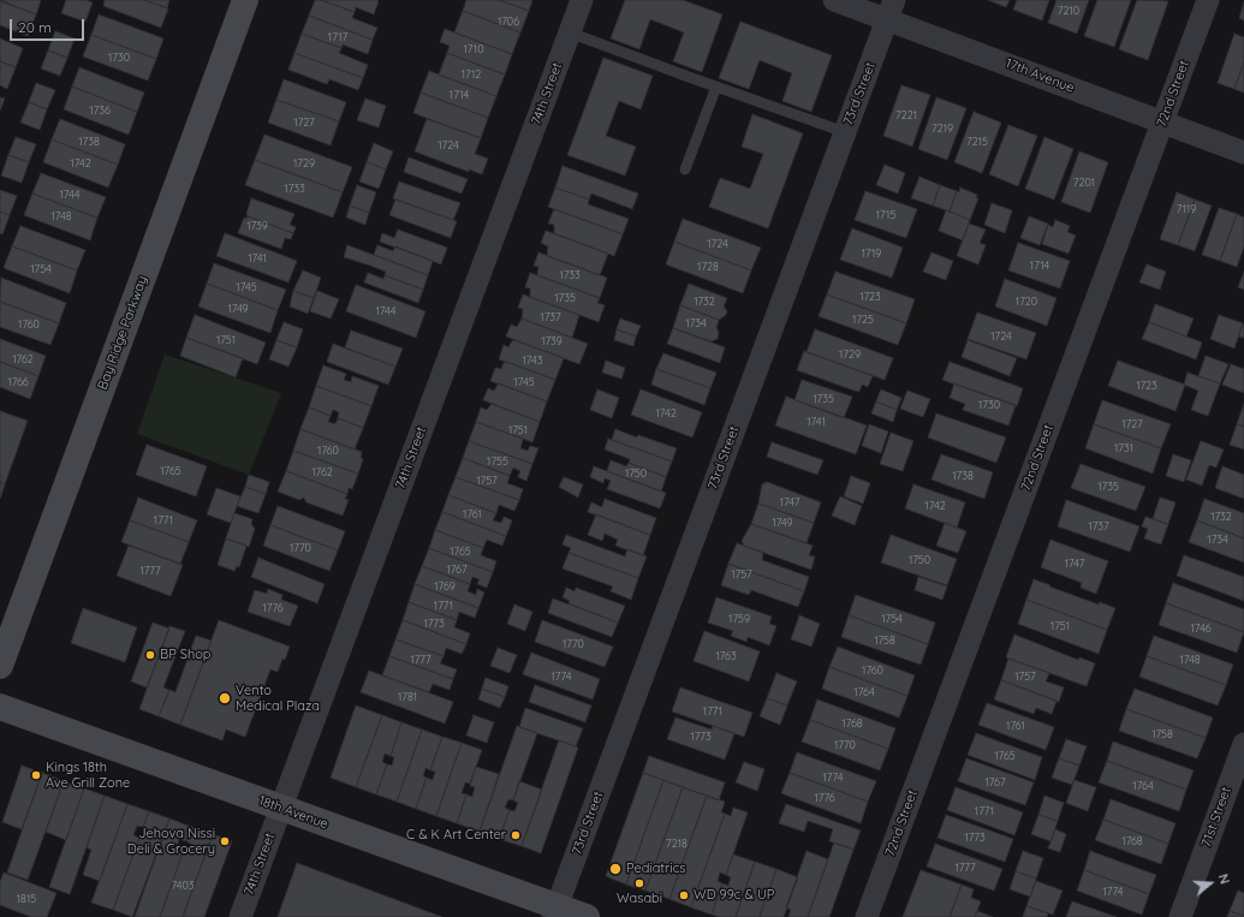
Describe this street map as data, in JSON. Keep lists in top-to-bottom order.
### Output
{
  "streets": {
    "main road": ["Bay Ridge Parkway", "18th Avenue"],
    "street": [
      "17th Avenue",
      "74th Street",
      "73rd Street",
      "72nd Street",
      "71st Street"
    ]
  },
  "crossings": [
    ["17th Avenue", "73rd Street"],
    ["17th Avenue", "72nd Street"],
    ["74th Street", "18th Avenue"],
    ["73rd Street", "18th Avenue"]
  ],
  "places": [
    "BP Shop",
    "Vento Medical Plaza",
    "Kings 18th Ave Grill Zone",
    "C & K Art Center",
    "Jehova Nissi Deli & Grocery",
    "Pediatrics",
    "Wasabi",
    "WD 99c & UP"
  ],
  "house_numbers": [
    "7210",
    "1706",
    "1717",
    "1710",
    "1730",
    "1712",
    "1714",
    "1736",
    "7221",
    "1727",
    "7219",
    "1738",
    "7215",
    "1724",
    "1742",
    "1729",
    "7201",
    "1733",
    "1744",
    "7119",
    "1715",
    "1748",
    "1739",
    "1724",
    "1719",
    "1741",
    "1714",
    "1728",
    "1754",
    "1733",
    "1745",
    "1723",
    "1735",
    "1732",
    "1720",
    "1749",
    "1744",
    "1737",
    "1725",
    "1734",
    "1760",
    "1724",
    "1751",
    "1739",
    "1729",
    "1762",
    "1743",
    "1766",
    "1745",
    "1723",
    "1735",
    "1730",
    "1742",
    "1741",
    "1727",
    "1751",
    "1731",
    "1760",
    "1755",
    "1765",
    "1762",
    "1750",
    "1738",
    "1757",
    "1735",
    "1747",
    "1742",
    "1761",
    "1732",
    "1771",
    "1749",
    "1737",
    "1734",
    "1770",
    "1765",
    "1750",
    "1747",
    "1767",
    "1777",
    "1757",
    "1769",
    "1771",
    "1776",
    "1759",
    "1754",
    "1773",
    "1751",
    "1746",
    "1758",
    "1770",
    "1763",
    "1777",
    "1748",
    "1760",
    "1774",
    "1757",
    "1764",
    "1781",
    "1771",
    "1768",
    "1761",
    "1758",
    "1773",
    "1770",
    "1765",
    "1774",
    "1767",
    "1764",
    "1776",
    "1771",
    "1773",
    "1768",
    "7218",
    "1777",
    "7403",
    "1774",
    "1815"
  ],
  "scale_bar": "20 m",
  "north": "right"
}
